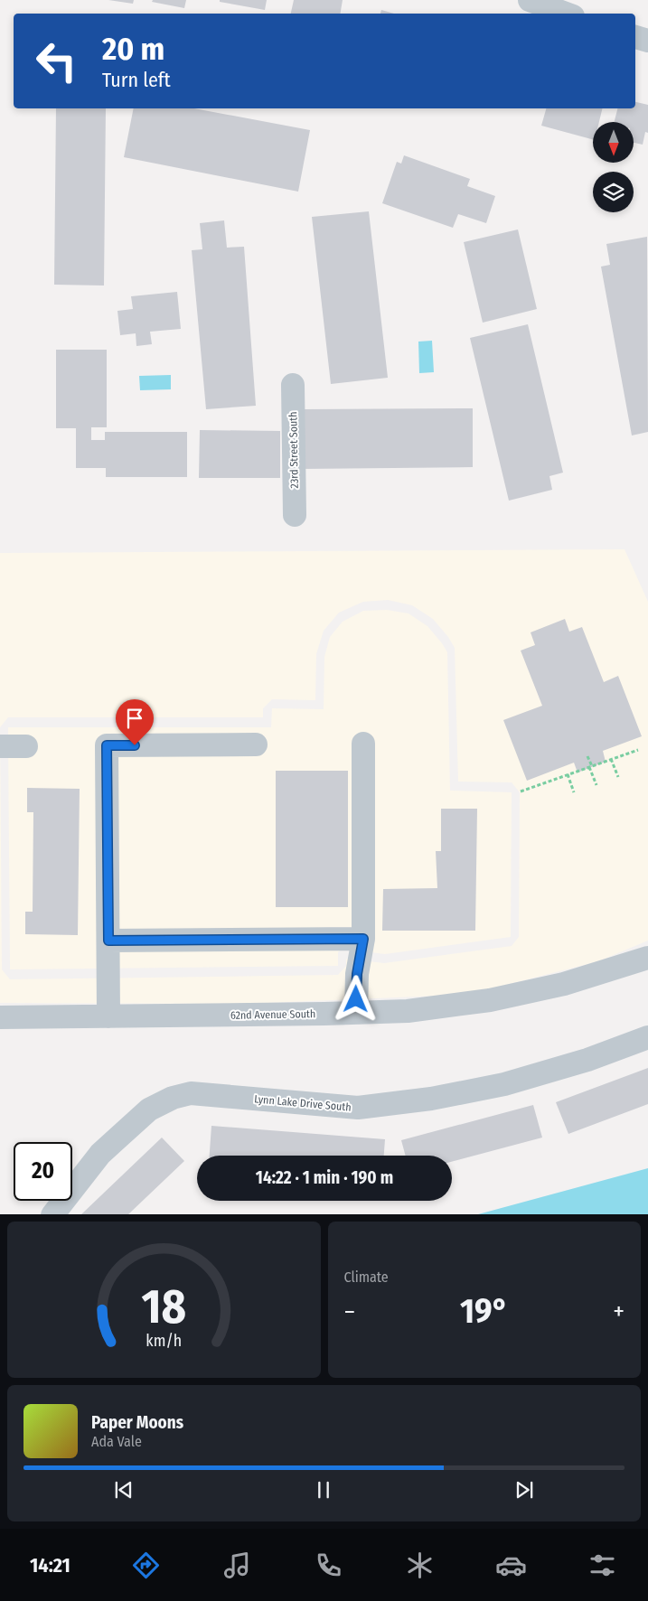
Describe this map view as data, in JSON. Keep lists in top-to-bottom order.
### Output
{
  "streets": {
    "street": ["23rd Street South", "62nd Avenue South", "Lynn Lake Drive South"]
  },
  "north": "bottom",
  "page": {
    "turn": ["20 m", "Turn left"],
    "limit": "20",
    "trip": "14:22 · 1 min · 190 m",
    "tile": "Climate",
    "heat": ["−", "19°", "+"],
    "song": ["Paper Moons", "Ada Vale"],
    "tabs": "14:21",
    "gauge": ["18", "km/h"]
  }
}
